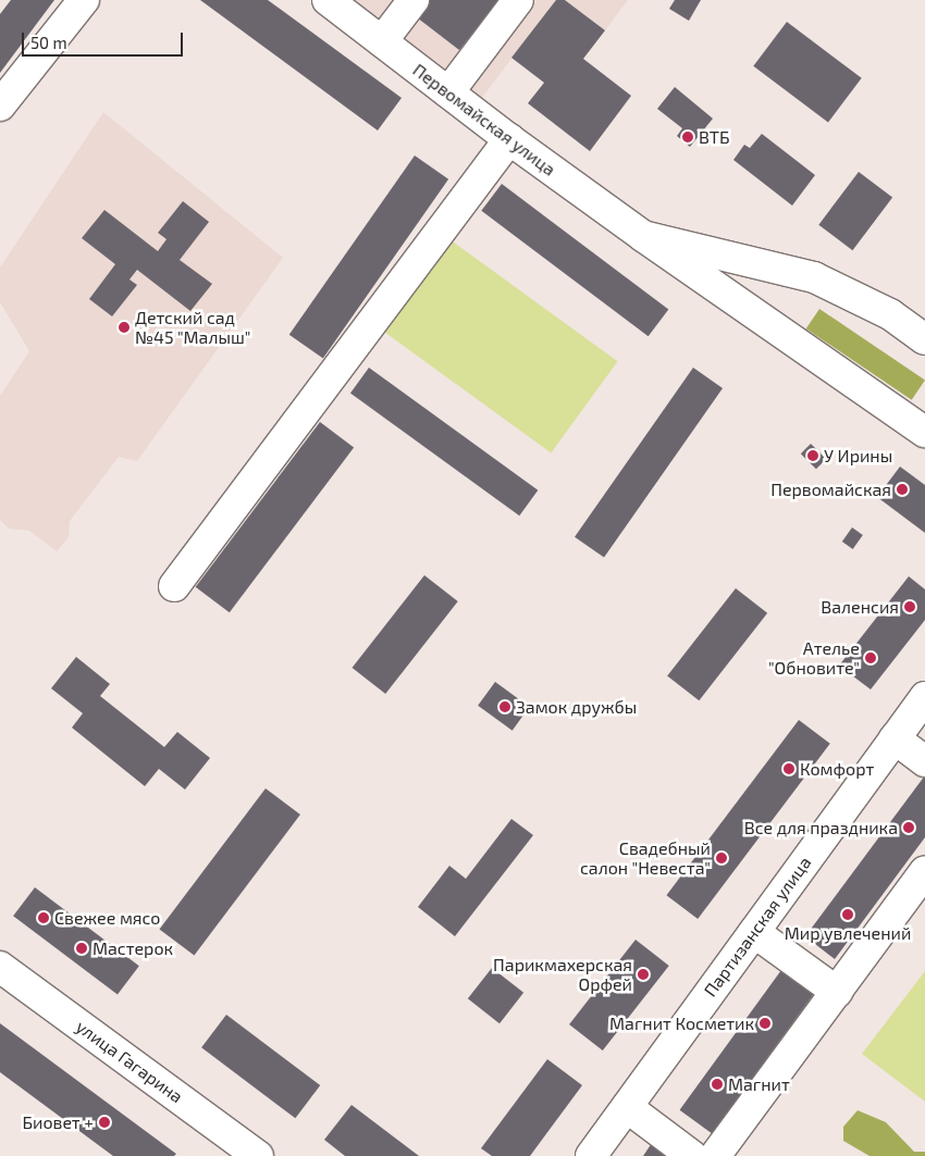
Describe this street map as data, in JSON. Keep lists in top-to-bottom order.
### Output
{
  "streets": {
    "street": ["Первомайская улица", "Партизанская улица", "улица Гагарина"]
  },
  "places": [
    "ВТБ",
    "Детский сад №45 \"Малыш\"",
    "У Ирины",
    "Первомайская",
    "Валенсия",
    "Ателье \"Обновите\"",
    "Замок дружбы",
    "Комфорт",
    "Все для праздника",
    "Свадебный салон \"Невеста\"",
    "Мир увлечений",
    "Свежее мясо",
    "Мастерок",
    "Парикмахерская Орфей",
    "Магнит Косметик",
    "Магнит",
    "Биовет +"
  ],
  "scale_bar": "50 m"
}
